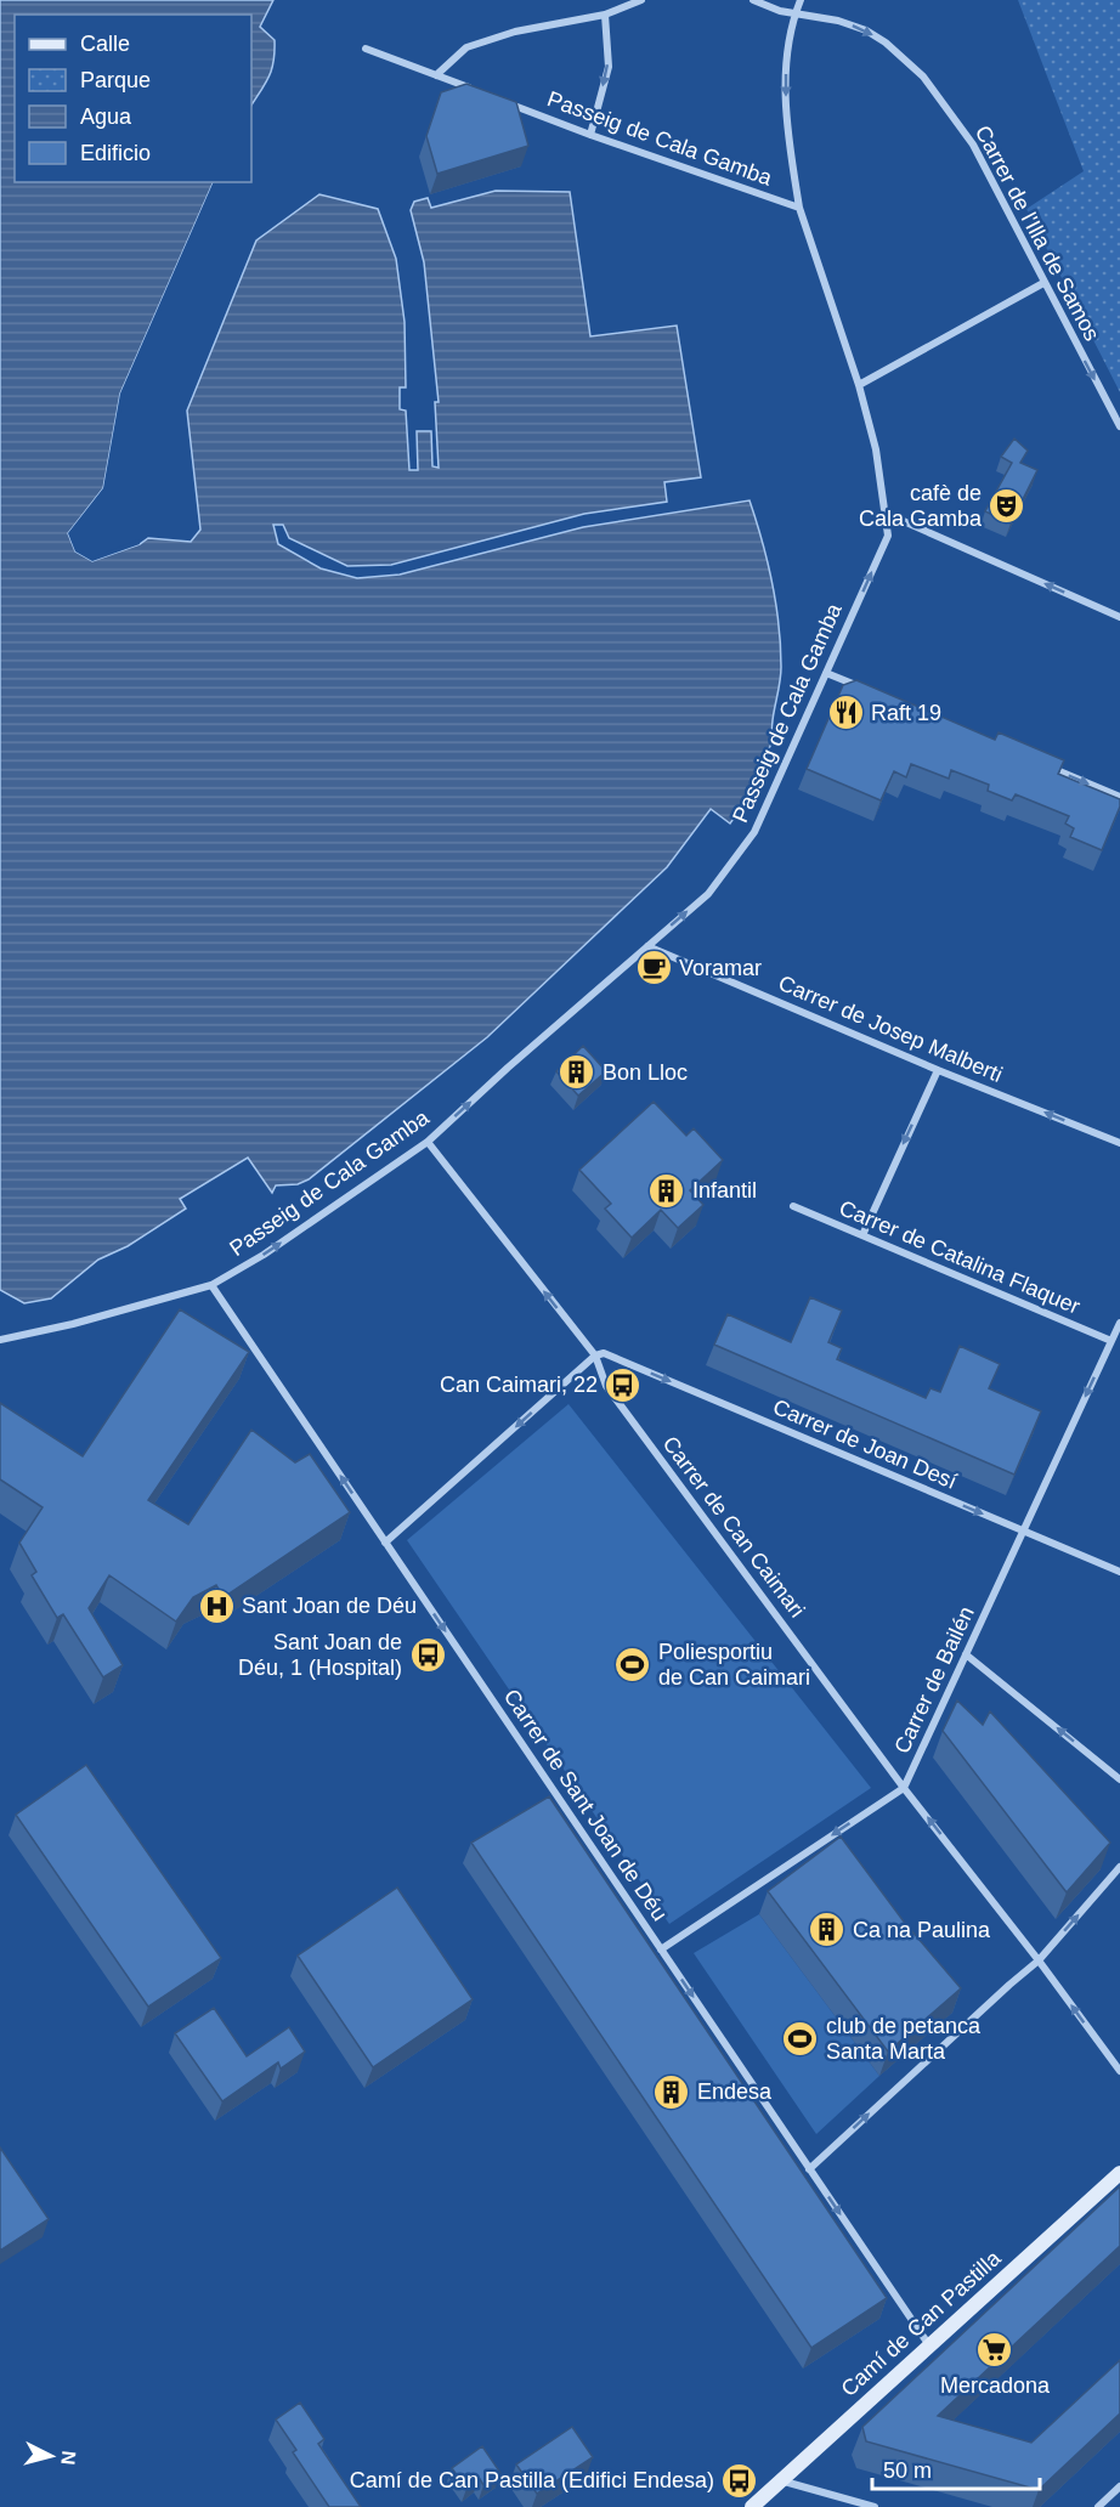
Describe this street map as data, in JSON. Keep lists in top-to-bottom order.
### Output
{
  "streets": {
    "street": [
      "Passeig de Cala Gamba",
      "Carrer de l'Illa de Samos",
      "Carrer de Josep Malberti",
      "Carrer de Catalina Flaquer",
      "Carrer de Joan Desí",
      "Carrer de Can Caimari",
      "Carrer de Bailén",
      "Carrer de Sant Joan de Déu",
      "Camí de Can Pastilla"
    ]
  },
  "crossings": [
    ["Passeig de Cala Gamba", "Carrer de Josep Malberti"],
    ["Passeig de Cala Gamba", "Carrer de Can Caimari"],
    ["Passeig de Cala Gamba", "Carrer de Sant Joan de Déu"],
    ["Carrer de Catalina Flaquer", "Carrer de Bailén"],
    ["Carrer de Joan Desí", "Carrer de Can Caimari"],
    ["Carrer de Joan Desí", "Carrer de Bailén"],
    ["Carrer de Can Caimari", "Carrer de Bailén"],
    ["Carrer de Bailén", "Carrer de Sant Joan de Déu"],
    ["Carrer de Sant Joan de Déu", "Camí de Can Pastilla"]
  ],
  "one_way": [
    "Passeig de Cala Gamba",
    "Carrer de l'Illa de Samos",
    "Carrer de Josep Malberti",
    "Carrer de Joan Desí",
    "Carrer de Can Caimari",
    "Carrer de Bailén"
  ],
  "places": {
    "theatre": ["cafè de Cala Gamba"],
    "restaurant": ["Raft 19"],
    "cafe": ["Voramar"],
    "building": [
      "Bon Lloc",
      "Infantil",
      "Ca na Paulina",
      "Endesa"
    ],
    "bus stop": ["Can Caimari, 22", "Sant Joan de Déu, 1 (Hospital)", "Camí de Can Pastilla (Edifici Endesa)"],
    "hospital": ["Sant Joan de Déu"],
    "sports": ["Poliesportiu de Can Caimari", "club de petanca Santa Marta"],
    "supermarket": ["Mercadona"]
  },
  "legend": [
    "Calle",
    "Parque",
    "Agua",
    "Edificio"
  ],
  "scale_bar": "50 m",
  "north": "right"
}
